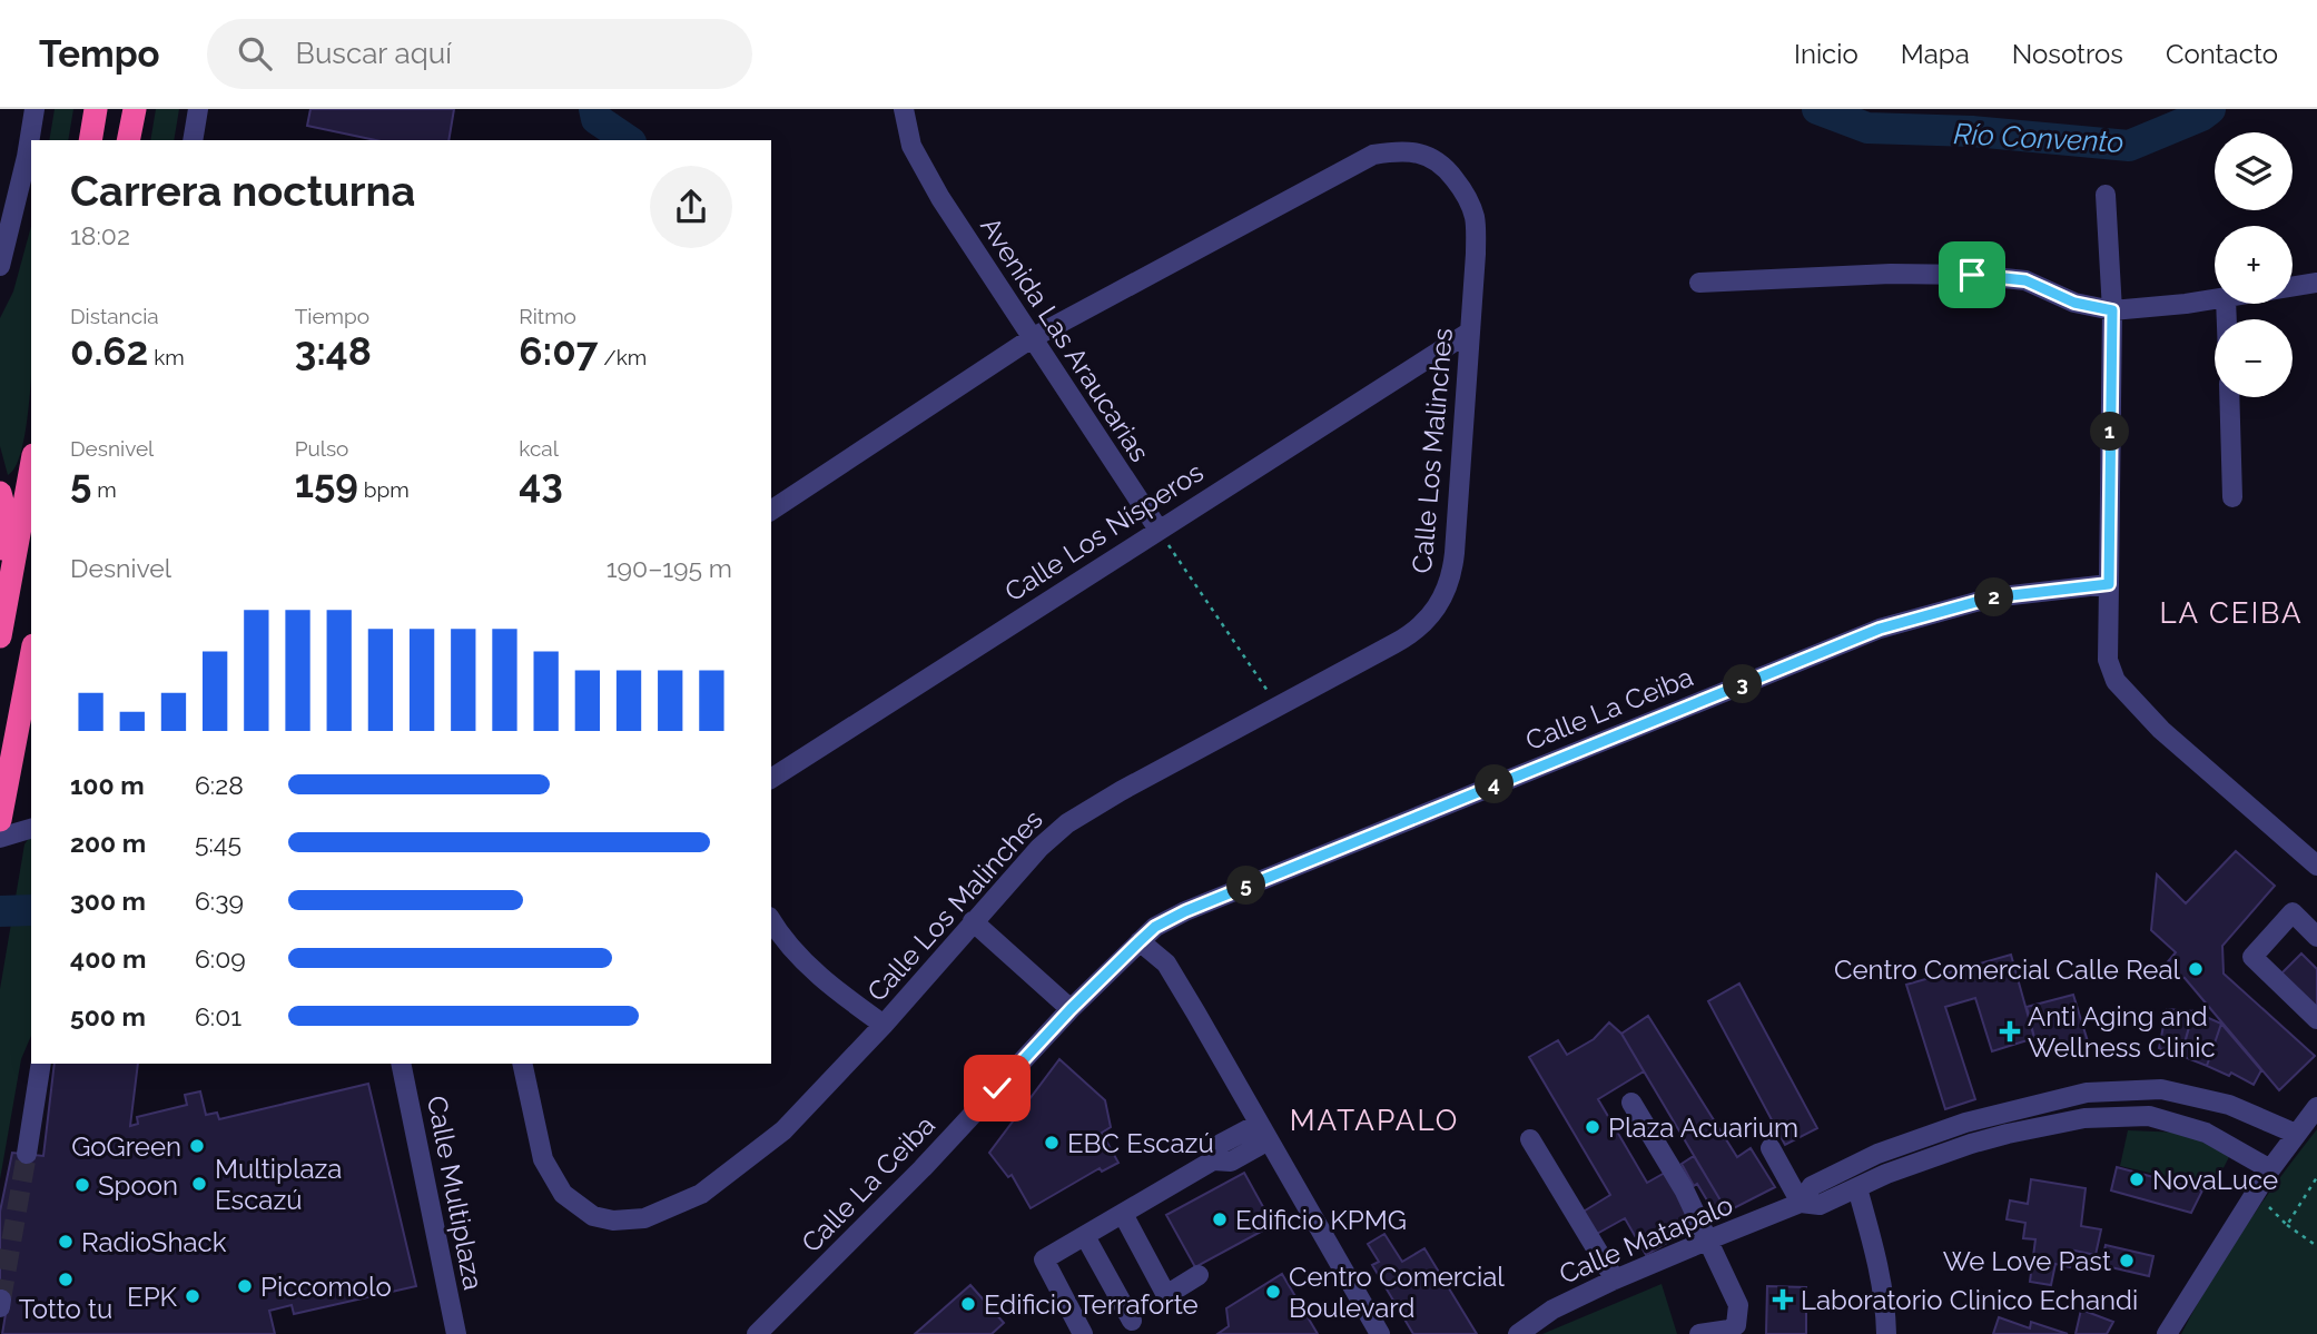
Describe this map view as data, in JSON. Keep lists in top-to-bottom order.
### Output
{
  "streets": {
    "street": [
      "Avenida Las Araucarias",
      "Calle Los Malinches",
      "Calle Los Nísperos",
      "Calle La Ceiba",
      "Calle Multiplaza",
      "Calle Matapalo"
    ]
  },
  "crossings": [
    ["Avenida Las Araucarias", "Calle Los Malinches"],
    ["Avenida Las Araucarias", "Calle Los Nísperos"],
    ["Calle Los Malinches", "Calle Los Nísperos"]
  ],
  "districts": ["LA CEIBA", "MATAPALO"],
  "water": ["Río Convento"],
  "places": {
    "other": [
      "Centro Comercial Calle Real",
      "Plaza Acuarium",
      "EBC Escazú",
      "GoGreen",
      "NovaLuce",
      "Multiplaza Escazú",
      "Spoon",
      "Edificio KPMG",
      "RadioShack",
      "We Love Past",
      "Totto tu",
      "Piccomolo",
      "Centro Comercial Boulevard",
      "EPK",
      "Edificio Terraforte"
    ],
    "health": ["Anti Aging and Wellness Clinic", "Laboratorio Clinico Echandi"]
  },
  "page": {
    "header": "Tempo",
    "search": "Buscar aquí",
    "nav": [
      "Inicio",
      "Mapa",
      "Nosotros",
      "Contacto"
    ],
    "map_buttons": ["+", "−"],
    "heading": ["Carrera nocturna", "18:02"],
    "stats": [
      ["Distancia", "0.62 km"],
      ["Tiempo", "3:48"],
      ["Ritmo", "6:07 /km"],
      ["Desnivel", "5 m"],
      ["Pulso", "159 bpm"],
      ["kcal", "43"]
    ],
    "pins": [
      "1",
      "2",
      "3",
      "4",
      "5"
    ],
    "chart": ["Desnivel", "190–195 m"],
    "list": [
      {
        "name": "100 m",
        "note": "6:28"
      },
      {
        "name": "200 m",
        "note": "5:45"
      },
      {
        "name": "300 m",
        "note": "6:39"
      },
      {
        "name": "400 m",
        "note": "6:09"
      },
      {
        "name": "500 m",
        "note": "6:01"
      }
    ]
  }
}
